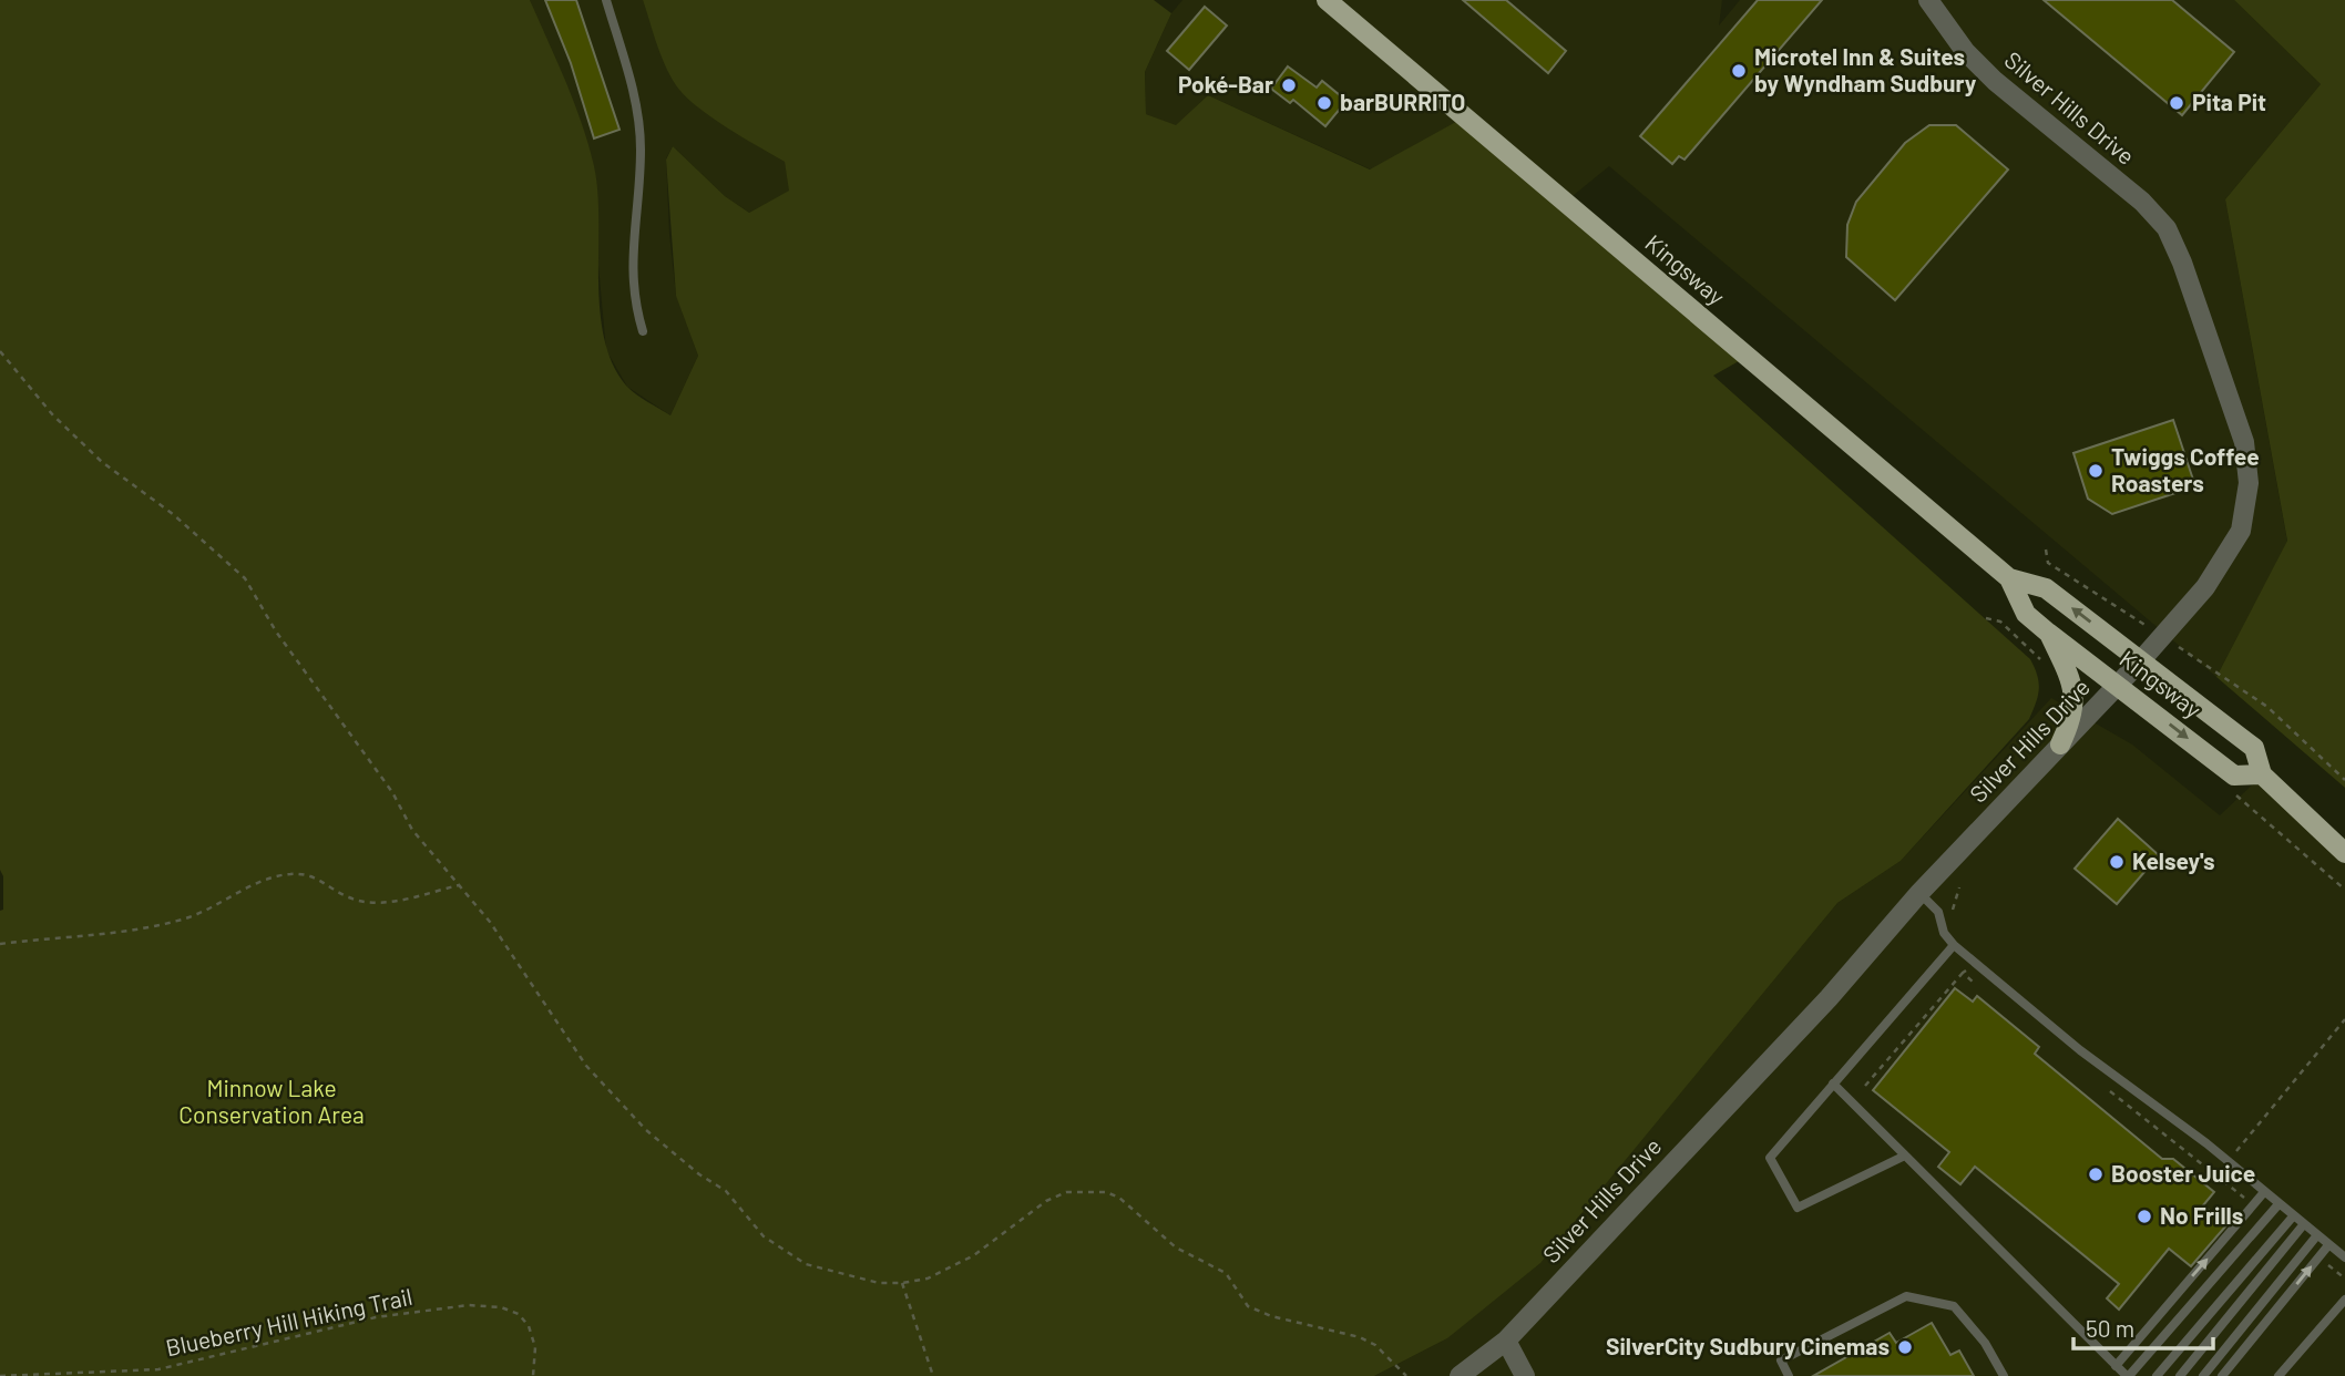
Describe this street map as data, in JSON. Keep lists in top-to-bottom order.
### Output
{
  "streets": {
    "main road": ["Kingsway"],
    "street": ["Silver Hills Drive"],
    "path": ["Blueberry Hill Hiking Trail"]
  },
  "crossings": [
    ["Silver Hills Drive", "Kingsway"]
  ],
  "parks": ["Minnow Lake Conservation Area"],
  "places": [
    "Microtel Inn & Suites by Wyndham Sudbury",
    "Poké-Bar",
    "barBURRITO",
    "Pita Pit",
    "Twiggs Coffee Roasters",
    "Kelsey's",
    "Booster Juice",
    "No Frills",
    "SilverCity Sudbury Cinemas"
  ],
  "scale_bar": "50 m"
}
